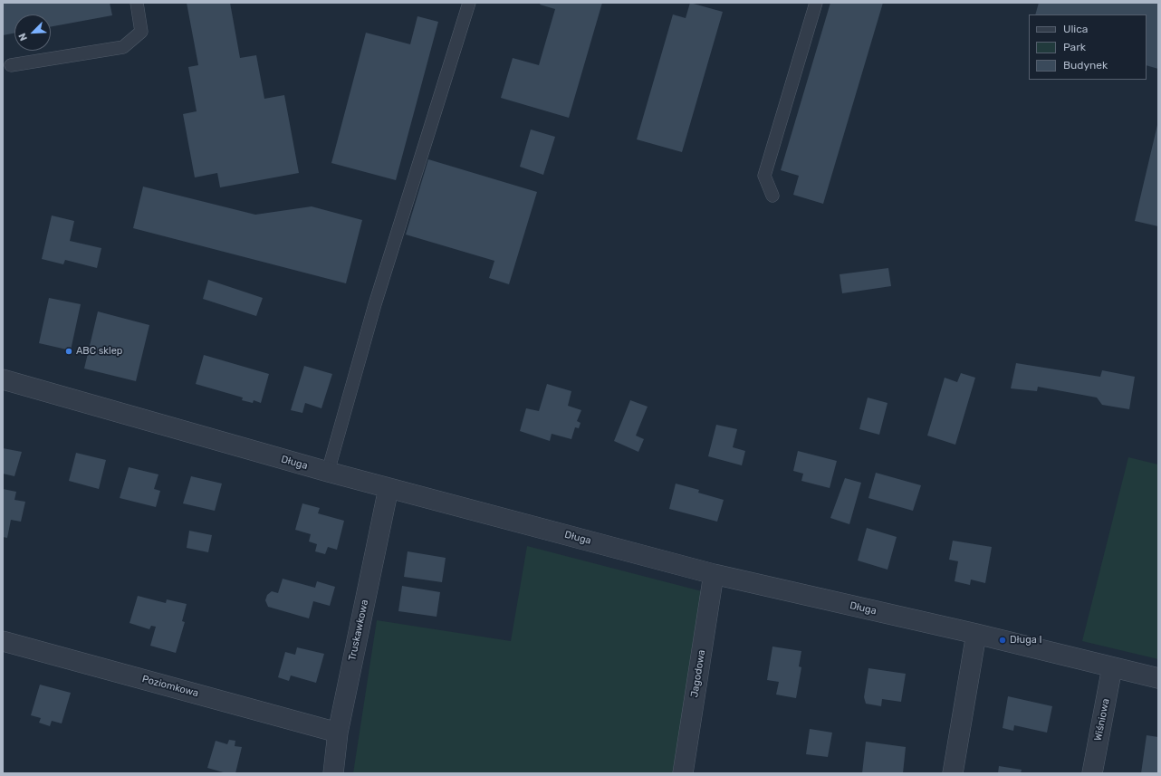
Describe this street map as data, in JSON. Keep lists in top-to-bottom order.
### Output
{
  "streets": {
    "street": [
      "Długa",
      "Truskawkowa",
      "Jagodowa",
      "Poziomkowa",
      "Wiśniowa"
    ]
  },
  "crossings": [
    ["Długa", "Truskawkowa"],
    ["Długa", "Jagodowa"],
    ["Długa", "Wiśniowa"],
    ["Truskawkowa", "Poziomkowa"]
  ],
  "places": ["ABC sklep", "Długa I"],
  "legend": ["Ulica", "Park", "Budynek"],
  "north": "bottom left"
}
